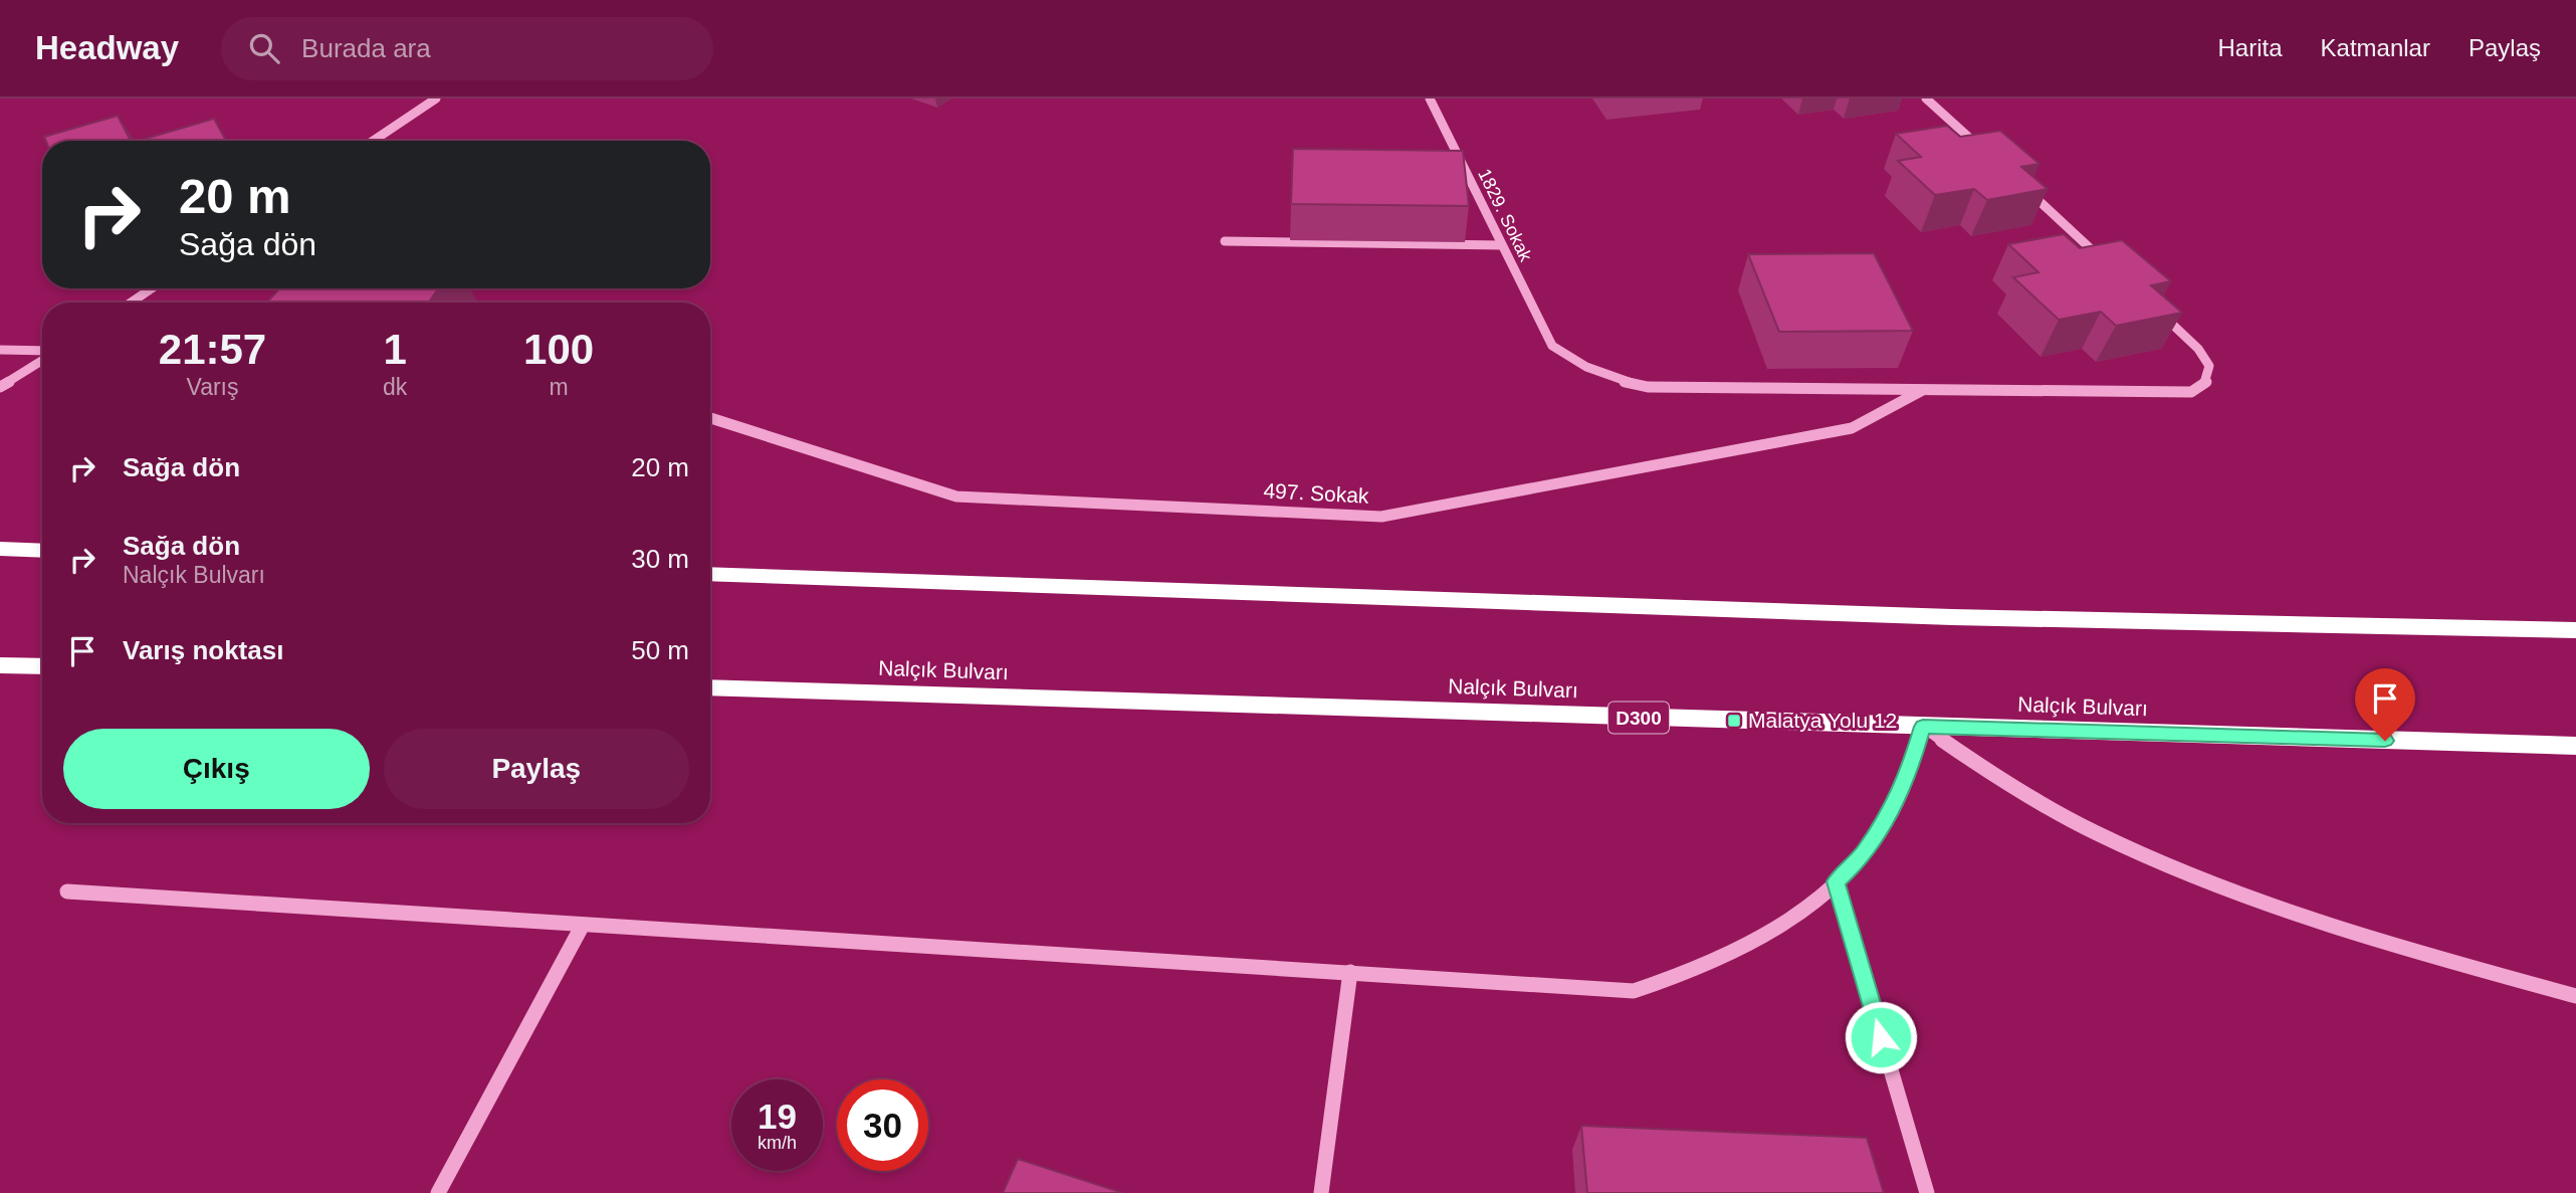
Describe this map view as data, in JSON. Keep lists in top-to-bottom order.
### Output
{
  "streets": {
    "highway": ["Nalçık Bulvarı", "D300"],
    "street": ["1829. Sokak", "497. Sokak"]
  },
  "crossings": [
    ["1829. Sokak", "497. Sokak"]
  ],
  "places": {
    "transit": ["Malatya Yolu 12"]
  },
  "page": {
    "header": "Headway",
    "search": "Burada ara",
    "nav": ["Harita", "Katmanlar", "Paylaş"],
    "turn": ["20 m", "Sağa dön"],
    "eta": [
      "21:57",
      "Varış",
      "1",
      "dk",
      "100",
      "m"
    ],
    "list": [
      {
        "name": "Sağa dön",
        "value": "20 m"
      },
      {
        "name": "Sağa dön",
        "note": "Nalçık Bulvarı",
        "value": "30 m"
      },
      {
        "name": "Varış noktası",
        "value": "50 m"
      }
    ],
    "buttons": ["Çıkış", "Paylaş"],
    "speed": "19 km/h",
    "limit": "30"
  }
}
